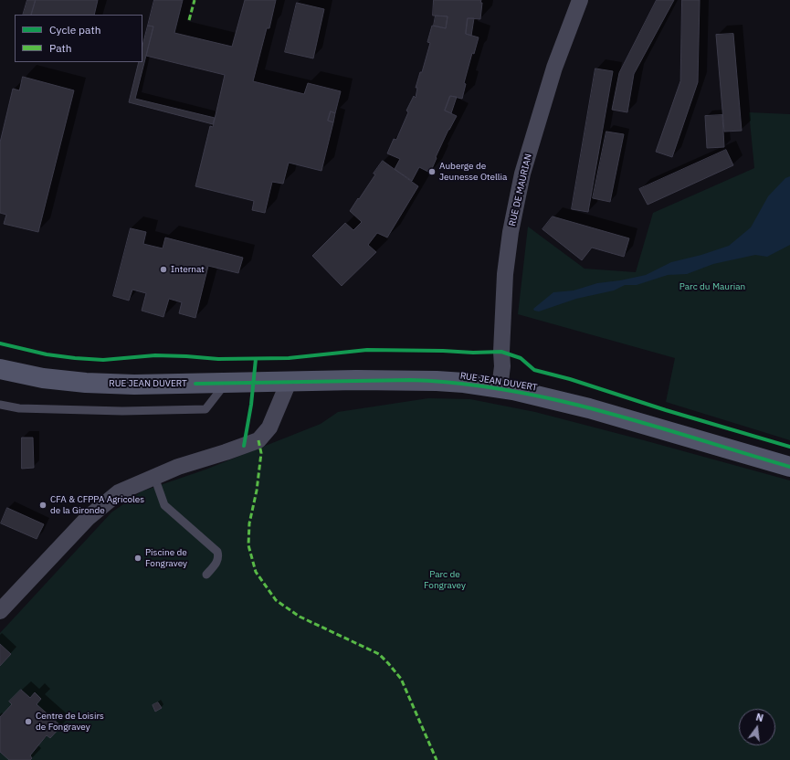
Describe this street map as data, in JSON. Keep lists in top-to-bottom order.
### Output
{
  "streets": {
    "street": ["RUE DE MAURIAN", "RUE JEAN DUVERT"]
  },
  "crossings": [
    ["RUE DE MAURIAN", "RUE JEAN DUVERT"]
  ],
  "parks": ["Parc du Maurian", "Parc de Fongravey"],
  "places": [
    "Auberge de Jeunesse Otellia",
    "Internat",
    "CFA & CFPPA Agricoles de la Gironde",
    "Piscine de Fongravey",
    "Centre de Loisirs de Fongravey"
  ],
  "legend": ["Cycle path", "Path"],
  "north": "top"
}
